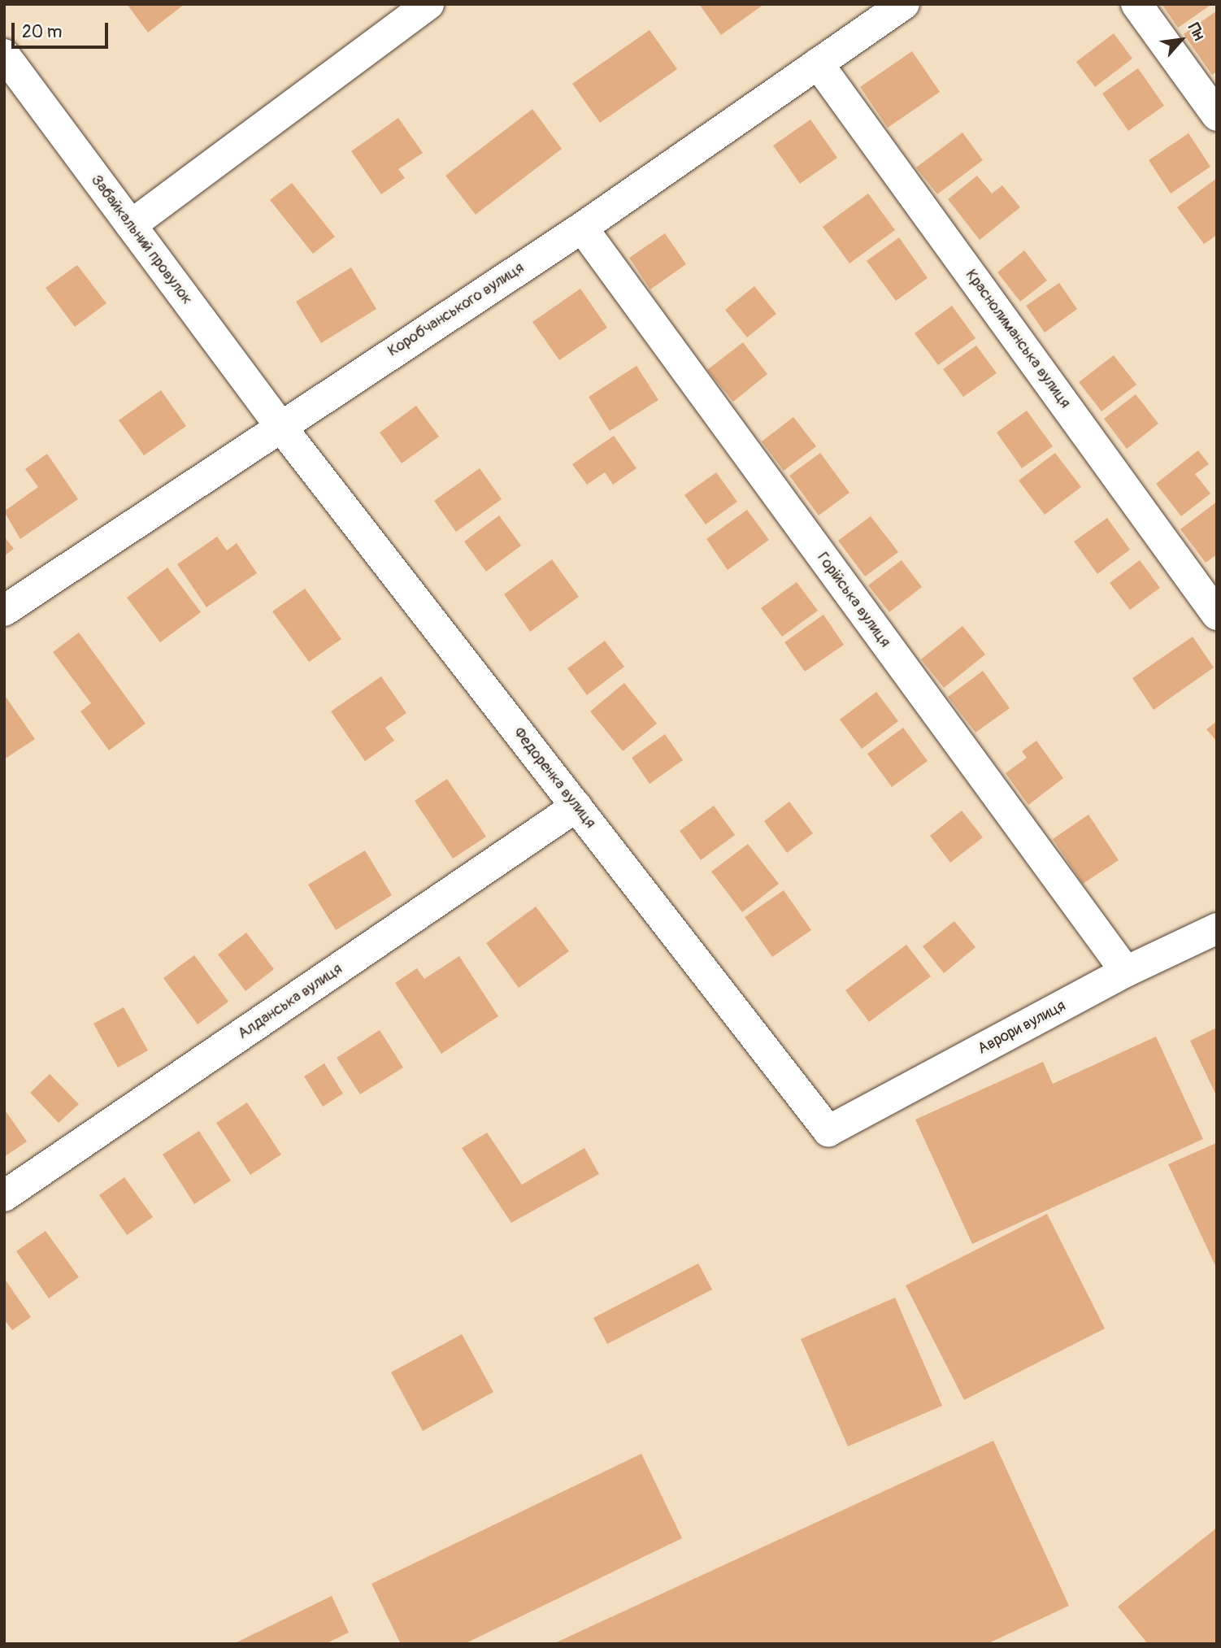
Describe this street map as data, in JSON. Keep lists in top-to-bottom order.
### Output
{
  "streets": {
    "street": [
      "Забайкальний провулок",
      "Коробчанського вулиця",
      "Краснолиманська вулиця",
      "Горійська вулиця",
      "Федоренка вулиця",
      "Алданська вулиця",
      "Аврори вулиця"
    ]
  },
  "crossings": [
    ["Забайкальний провулок", "Коробчанського вулиця"],
    ["Забайкальний провулок", "Федоренка вулиця"],
    ["Коробчанського вулиця", "Краснолиманська вулиця"],
    ["Коробчанського вулиця", "Горійська вулиця"],
    ["Коробчанського вулиця", "Федоренка вулиця"],
    ["Горійська вулиця", "Аврори вулиця"],
    ["Федоренка вулиця", "Алданська вулиця"],
    ["Федоренка вулиця", "Аврори вулиця"]
  ],
  "scale_bar": "20 m",
  "north": "top right"
}
